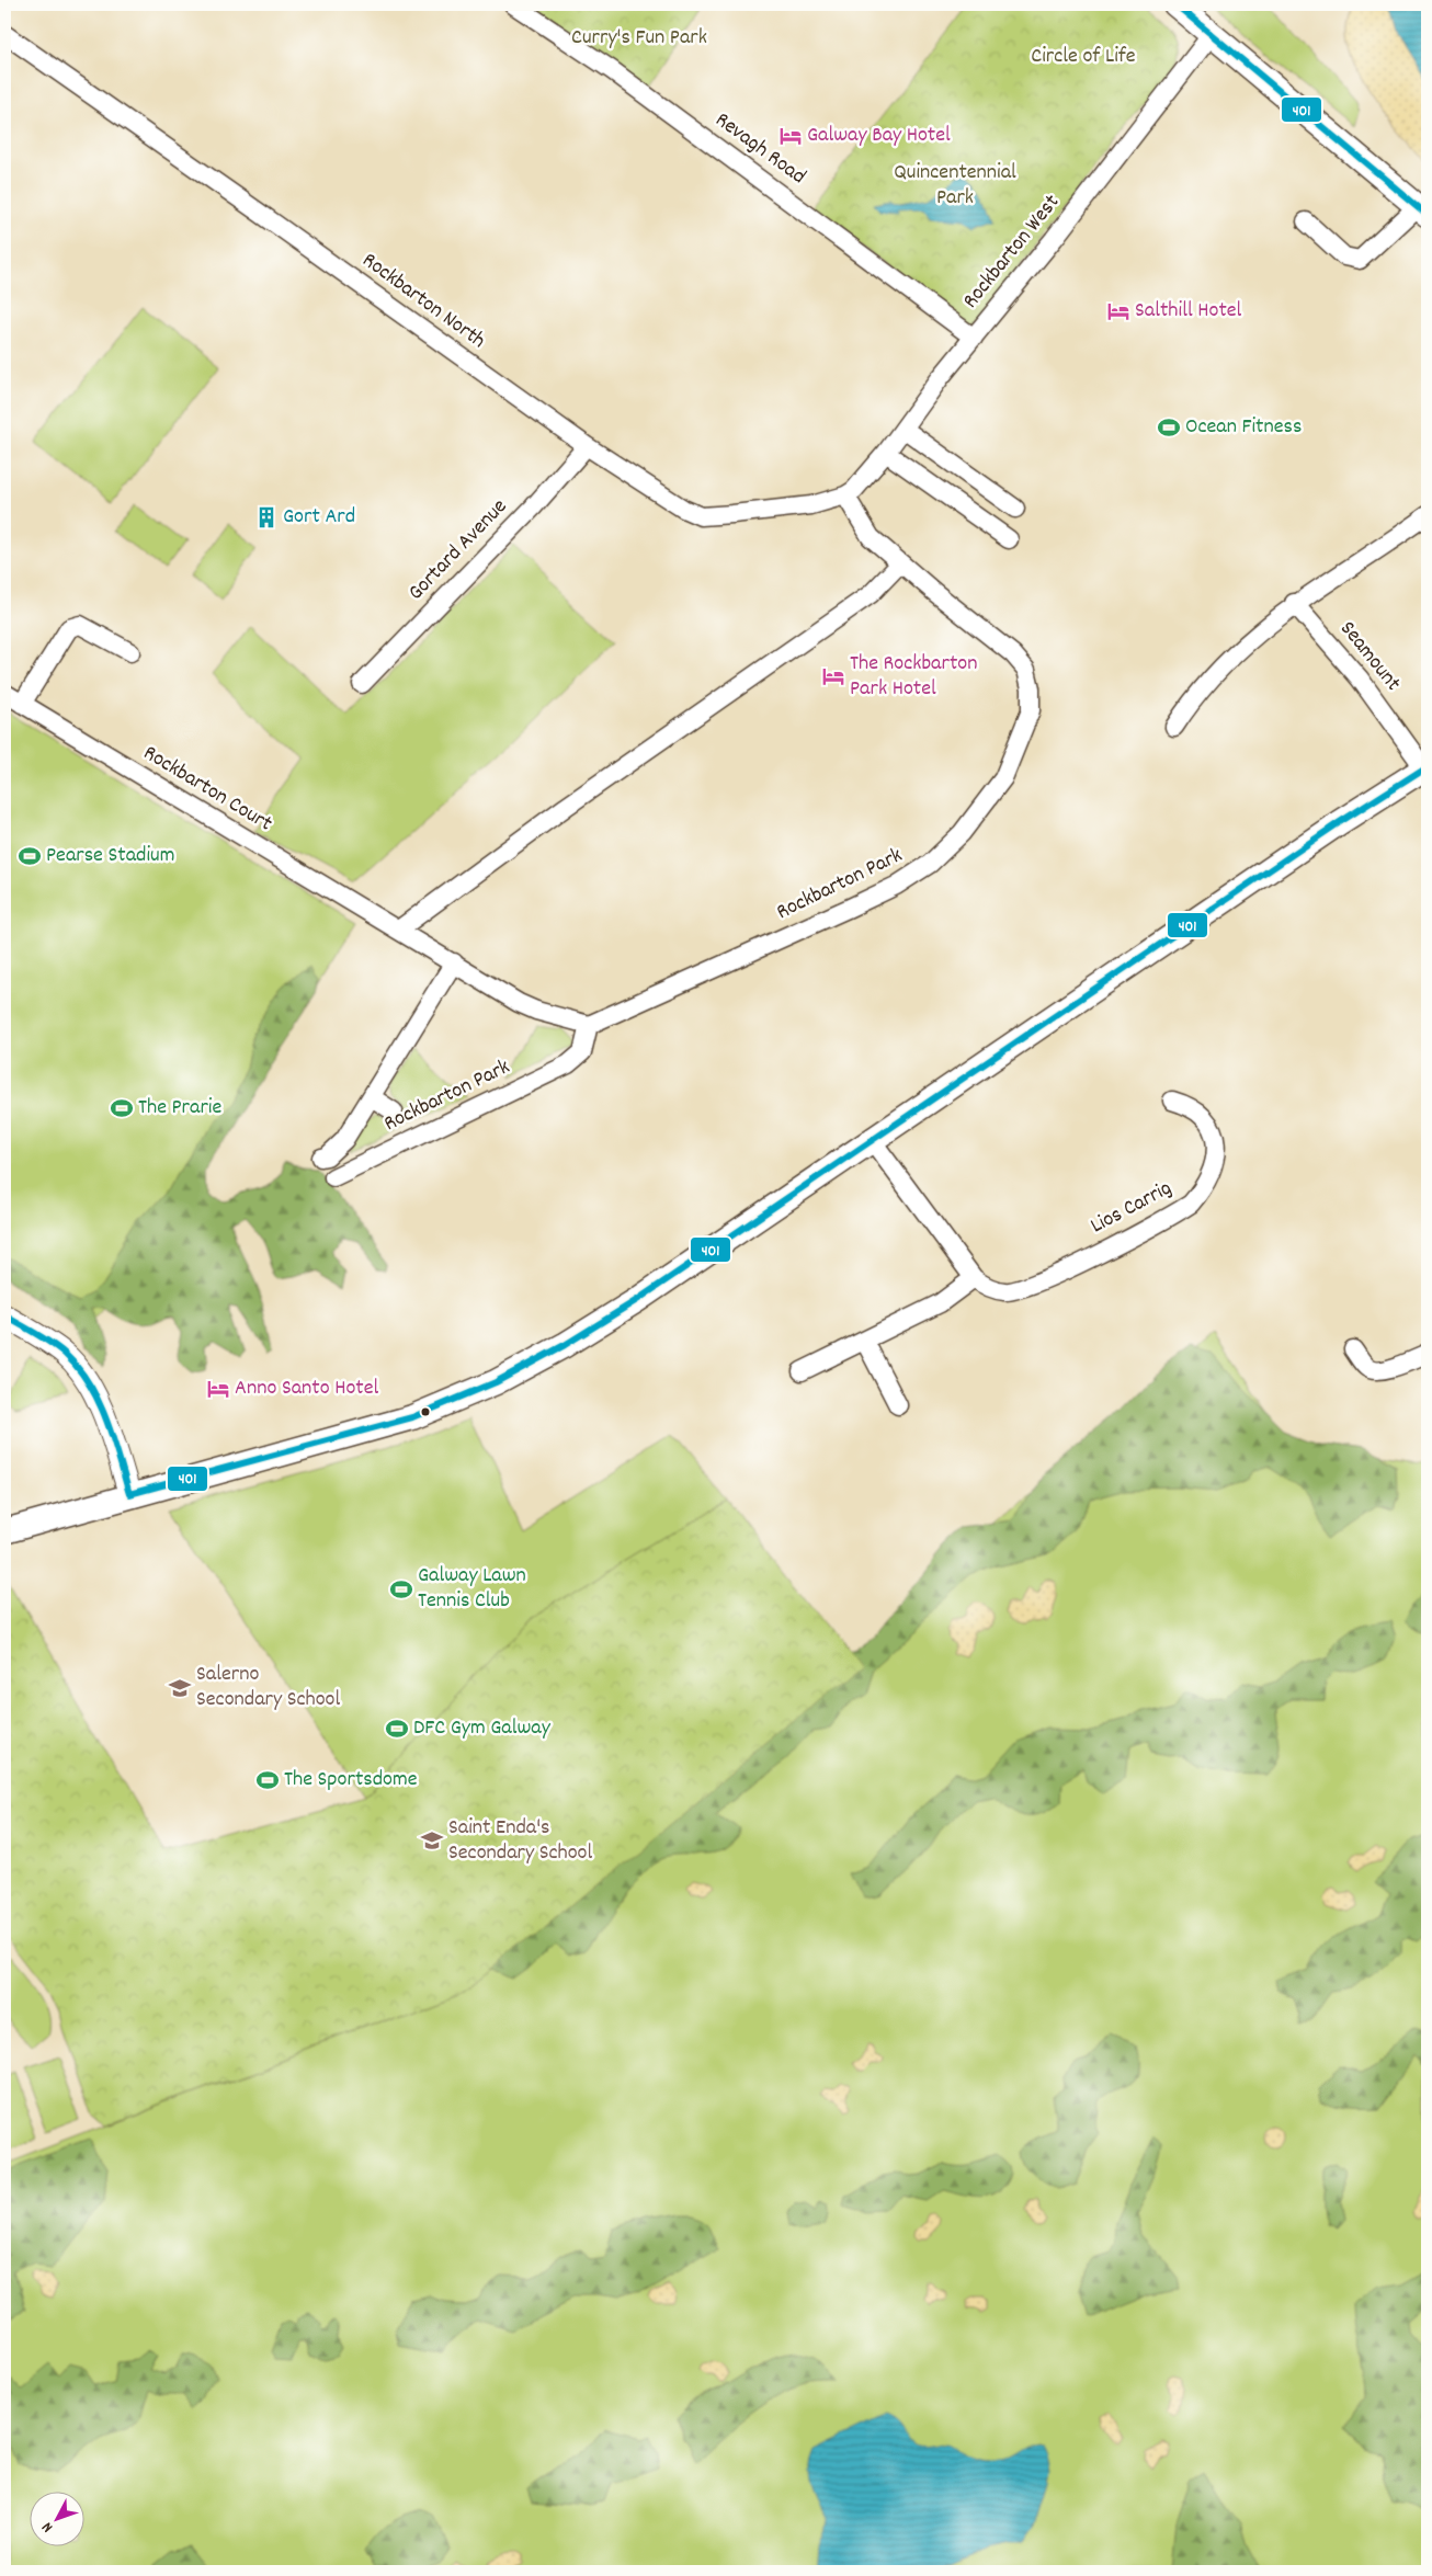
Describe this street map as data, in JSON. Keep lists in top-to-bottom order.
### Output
{
  "streets": {
    "street": [
      "Revagh Road",
      "Rockbarton West",
      "Rockbarton North",
      "Gortard Avenue",
      "Seamount",
      "Rockbarton Court",
      "Rockbarton Park",
      "Lios Carrig"
    ]
  },
  "crossings": [
    ["Revagh Road", "Rockbarton West"],
    ["Rockbarton West", "Rockbarton North"],
    ["Rockbarton West", "Rockbarton Park"],
    ["Rockbarton North", "Gortard Avenue"],
    ["Rockbarton North", "Rockbarton Park"]
  ],
  "parks": ["Curry's Fun Park", "Circle of Life", "Quincentennial Park"],
  "places": {
    "hotel": [
      "Galway Bay Hotel",
      "Salthill Hotel",
      "The Rockbarton Park Hotel",
      "Anno Santo Hotel"
    ],
    "sports": [
      "Ocean Fitness",
      "Pearse Stadium",
      "The Prarie",
      "Galway Lawn Tennis Club",
      "DFC Gym Galway",
      "The Sportsdome"
    ],
    "building": ["Gort Ard"],
    "school or university": ["Salerno Secondary School", "Saint Enda's Secondary School"]
  },
  "lines": ["transit line 401"],
  "north": "bottom left"
}
